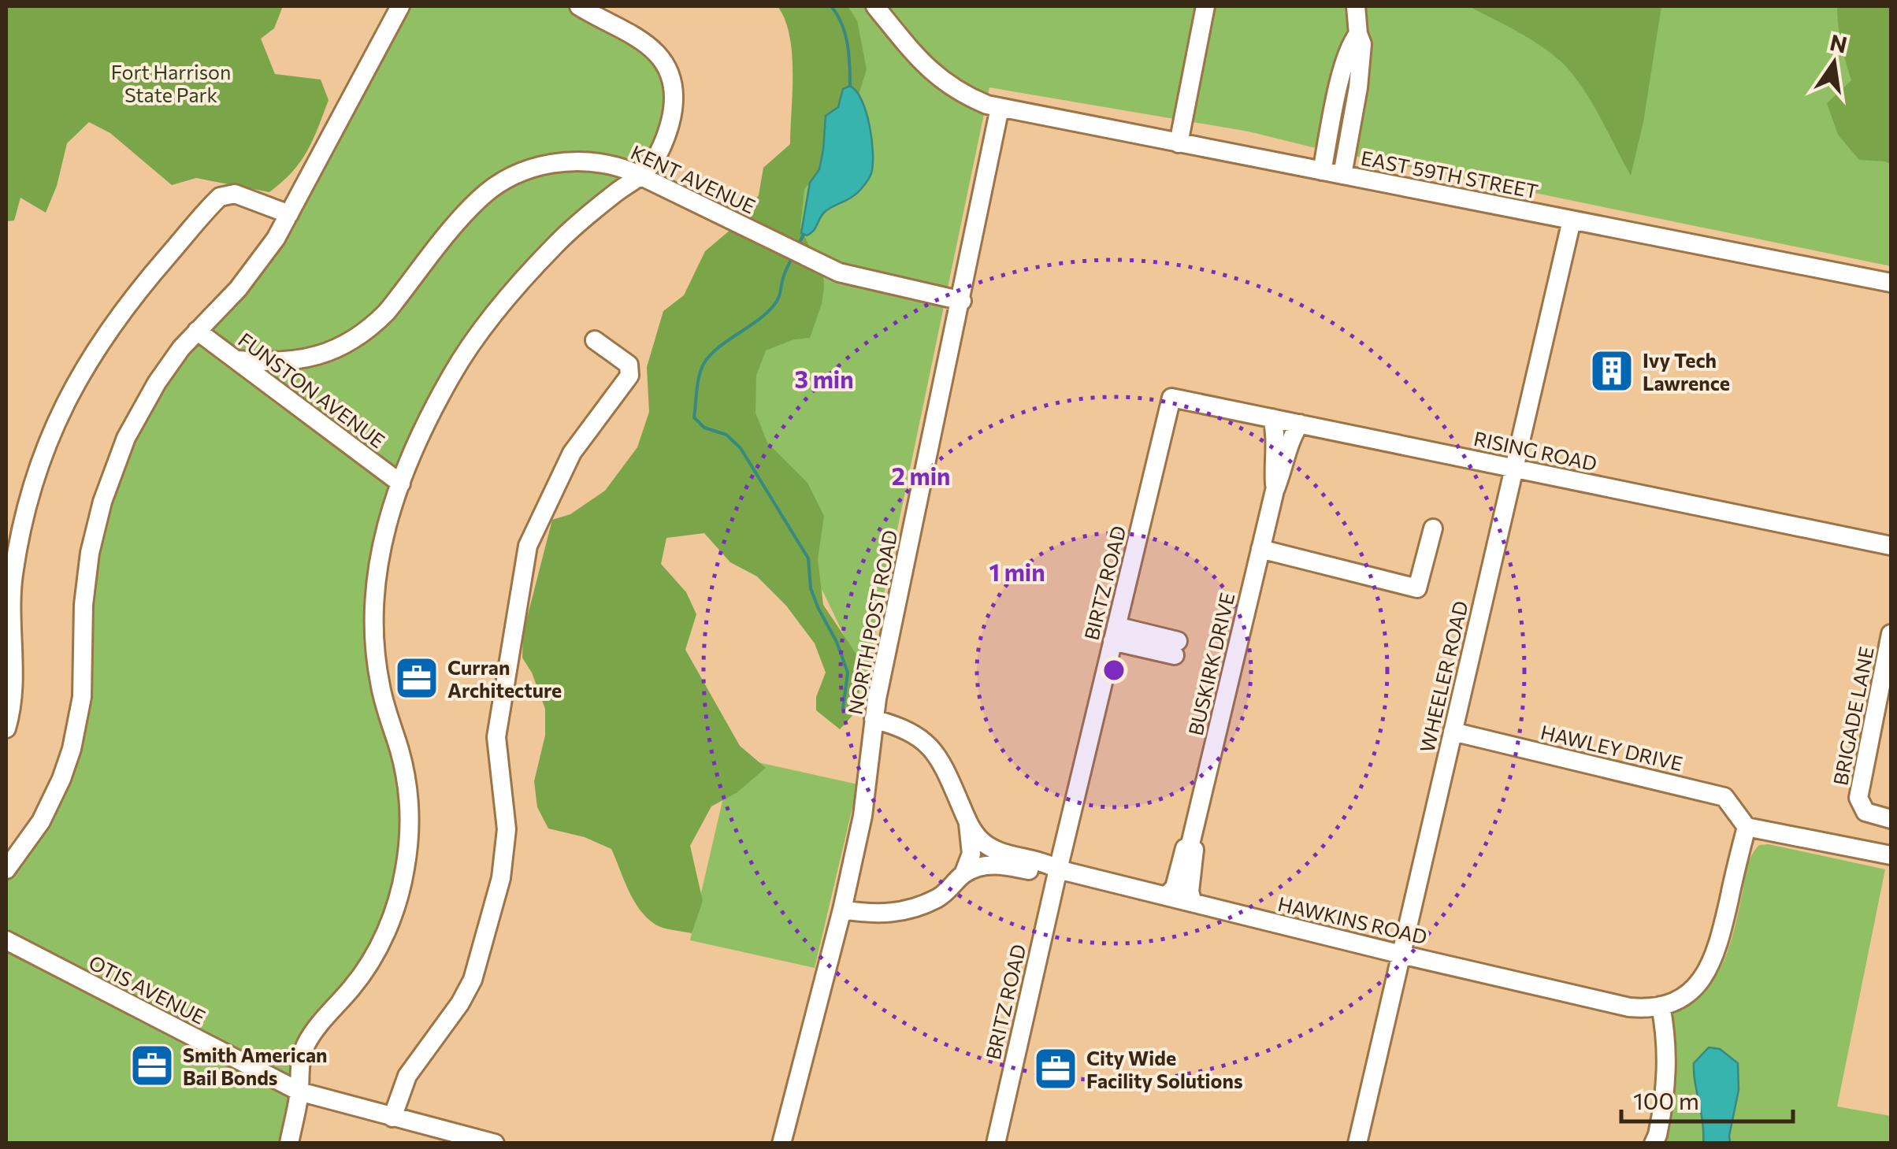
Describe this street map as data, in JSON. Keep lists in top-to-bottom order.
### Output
{
  "streets": {
    "street": [
      "EAST 59TH STREET",
      "KENT AVENUE",
      "FUNSTON AVENUE",
      "RISING ROAD",
      "BIRTZ ROAD",
      "NORTH POST ROAD",
      "BUSKIRK DRIVE",
      "WHEELER ROAD",
      "BRIGADE LANE",
      "HAWLEY DRIVE",
      "HAWKINS ROAD",
      "OTIS AVENUE",
      "BRITZ ROAD"
    ]
  },
  "crossings": [
    ["EAST 59TH STREET", "NORTH POST ROAD"],
    ["EAST 59TH STREET", "WHEELER ROAD"],
    ["KENT AVENUE", "FUNSTON AVENUE"],
    ["KENT AVENUE", "NORTH POST ROAD"],
    ["RISING ROAD", "BIRTZ ROAD"],
    ["RISING ROAD", "BUSKIRK DRIVE"],
    ["RISING ROAD", "WHEELER ROAD"],
    ["BIRTZ ROAD", "HAWKINS ROAD"],
    ["BIRTZ ROAD", "BRITZ ROAD"],
    ["NORTH POST ROAD", "HAWKINS ROAD"],
    ["BUSKIRK DRIVE", "HAWKINS ROAD"],
    ["WHEELER ROAD", "HAWLEY DRIVE"],
    ["WHEELER ROAD", "HAWKINS ROAD"],
    ["HAWKINS ROAD", "BRITZ ROAD"]
  ],
  "parks": ["Fort Harrison State Park"],
  "places": {
    "building": ["Ivy Tech Lawrence"],
    "office": ["Curran Architecture", "Smith American Bail Bonds", "City Wide Facility Solutions"]
  },
  "scale_bar": "100 m",
  "north": "top",
  "rings": ["3 min", "2 min", "1 min"]
}
